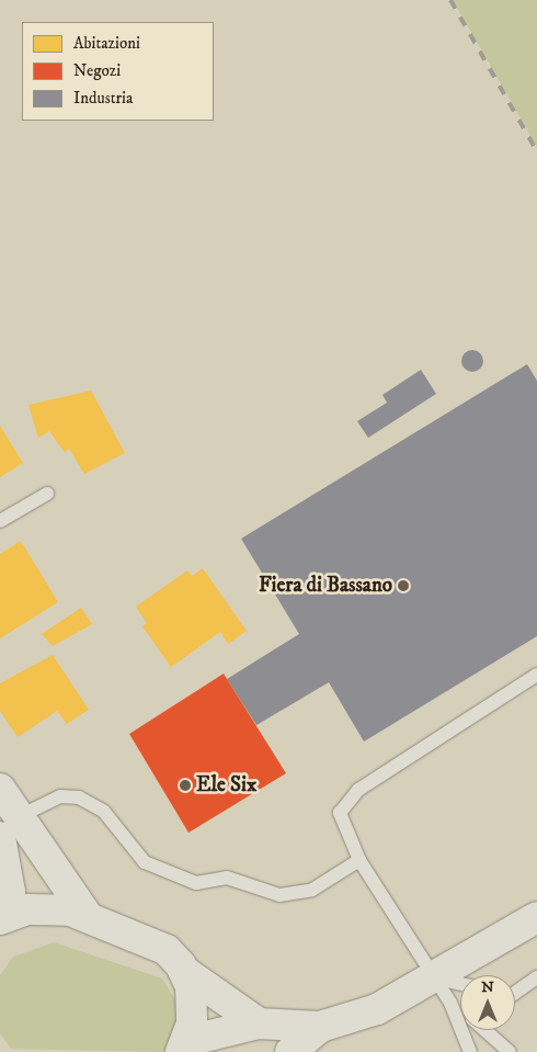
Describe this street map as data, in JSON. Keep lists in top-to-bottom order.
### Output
{
  "places": ["Fiera di Bassano", "Ele Six"],
  "legend": ["Abitazioni", "Negozi", "Industria"],
  "north": "top"
}
